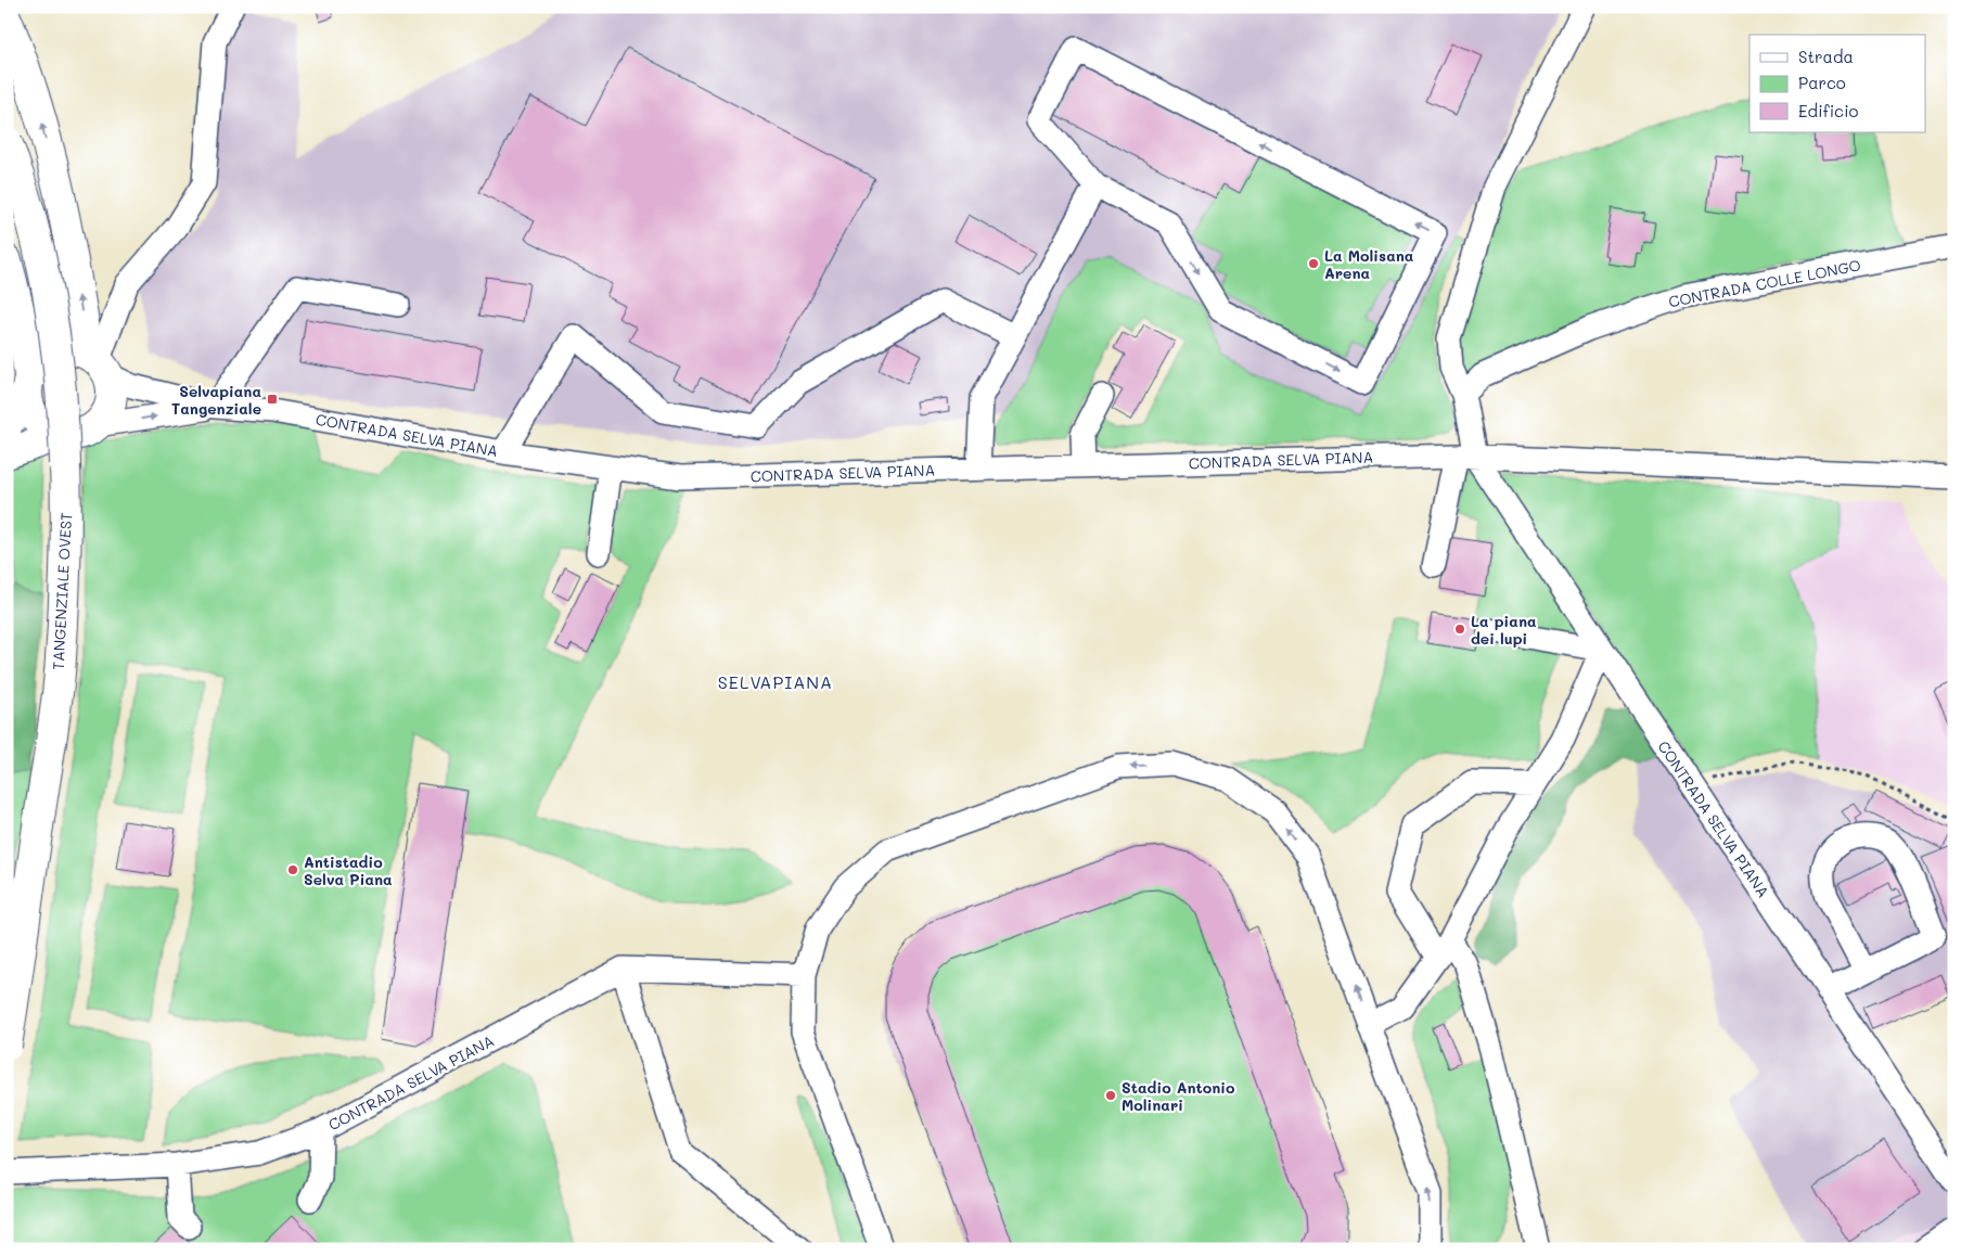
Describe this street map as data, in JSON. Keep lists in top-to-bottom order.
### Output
{
  "streets": {
    "main road": ["TANGENZIALE OVEST"],
    "street": ["CONTRADA COLLE LONGO", "CONTRADA SELVA PIANA"]
  },
  "districts": ["SELVAPIANA"],
  "places": {
    "other": [
      "La Molisana Arena",
      "La piana dei lupi",
      "Antistadio Selva Piana",
      "Stadio Antonio Molinari"
    ],
    "transit": ["Selvapiana Tangenziale"]
  },
  "legend": ["Strada", "Parco", "Edificio"]
}
